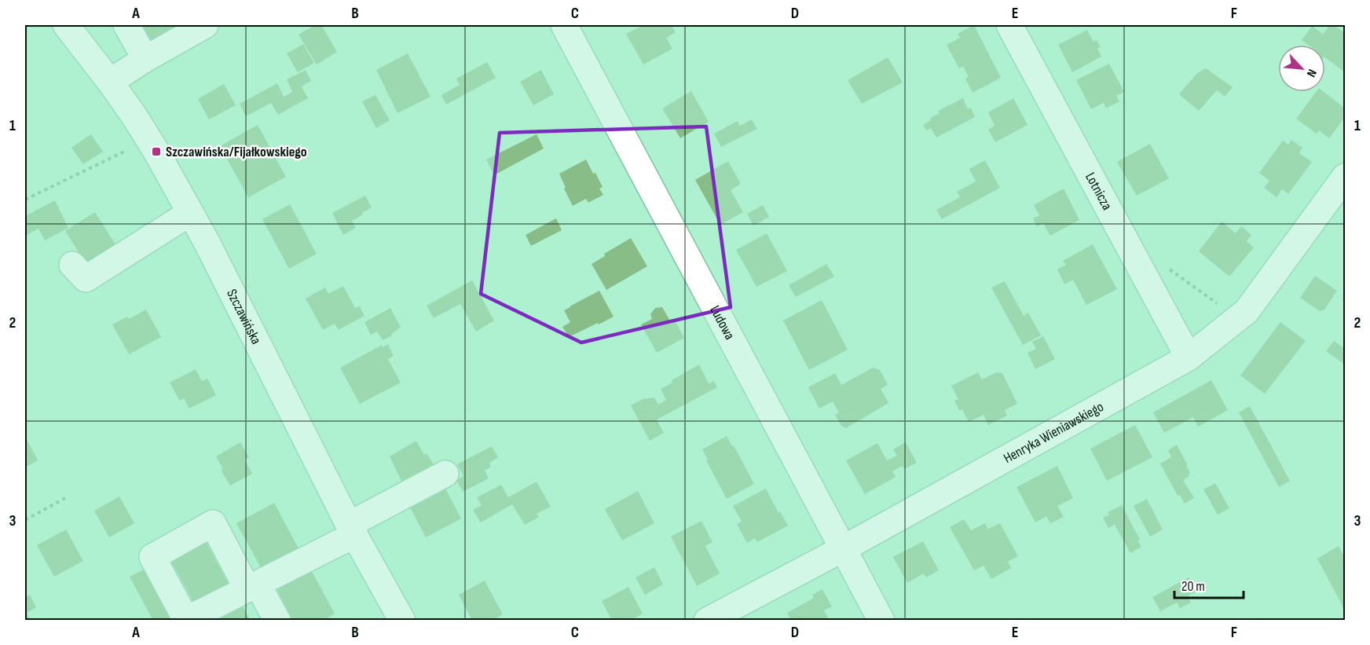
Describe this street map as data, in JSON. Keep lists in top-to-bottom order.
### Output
{
  "streets": {
    "street": [
      "Lotnicza",
      "Szczawińska",
      "Ludowa",
      "Henryka Wieniawskiego"
    ]
  },
  "crossings": [
    ["Lotnicza", "Henryka Wieniawskiego"],
    ["Ludowa", "Henryka Wieniawskiego"]
  ],
  "places": {
    "transit": ["Szczawińska/Fijałkowskiego"]
  },
  "scale_bar": "20 m",
  "north": "bottom right",
  "grid": {
    "columns": [
      "A",
      "B",
      "C",
      "D",
      "E",
      "F"
    ],
    "rows": ["1", "2", "3"]
  }
}
